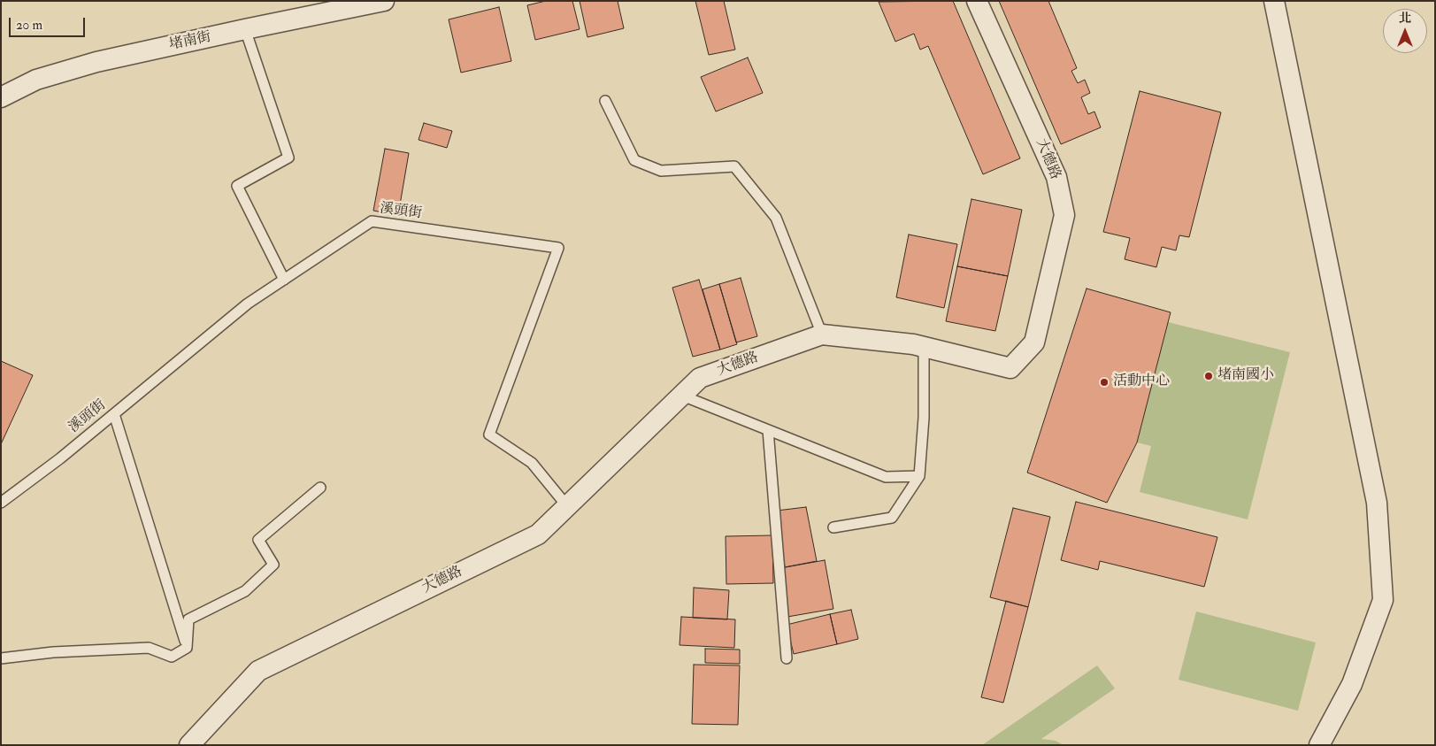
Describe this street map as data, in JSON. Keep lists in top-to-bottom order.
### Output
{
  "streets": {
    "street": ["堵南街", "大德路"],
    "lane": ["溪頭街"]
  },
  "crossings": [
    ["大德路", "溪頭街"]
  ],
  "places": ["堵南國小", "活動中心"],
  "scale_bar": "20 m",
  "north": "top"
}
